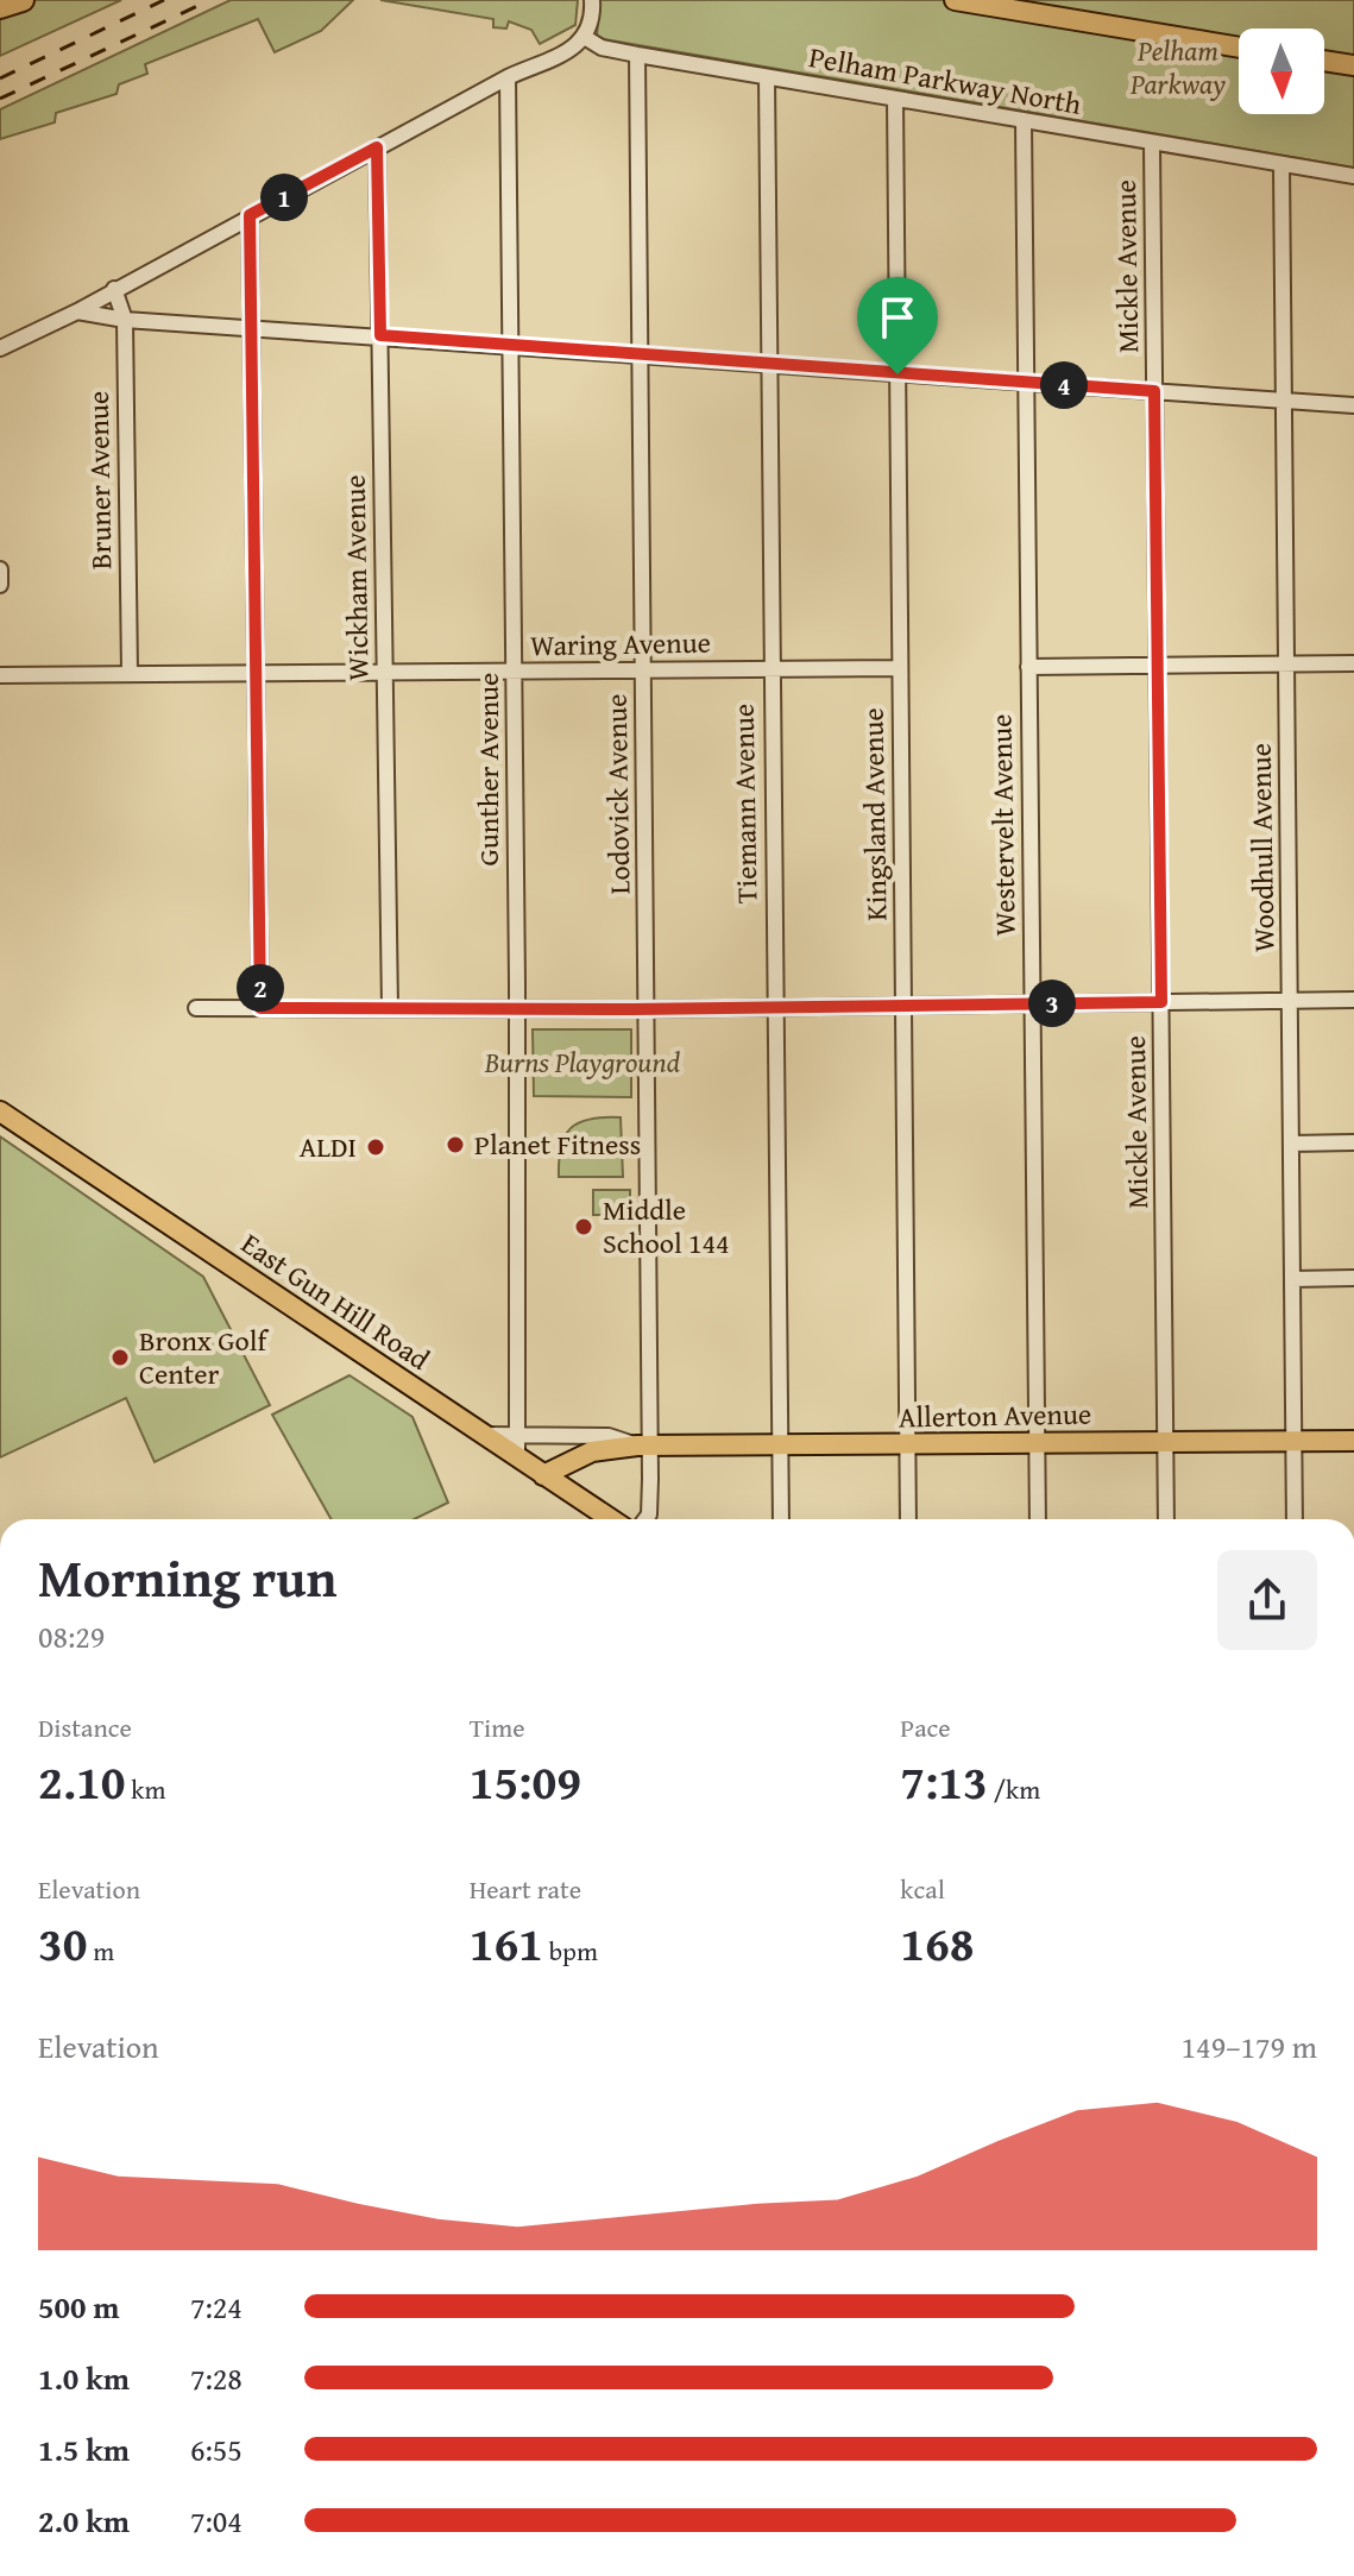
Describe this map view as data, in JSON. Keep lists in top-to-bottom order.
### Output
{
  "streets": {
    "main road": ["East Gun Hill Road", "Allerton Avenue"],
    "street": [
      "Pelham Parkway North",
      "Mickle Avenue",
      "Bruner Avenue",
      "Wickham Avenue",
      "Waring Avenue",
      "Gunther Avenue",
      "Lodovick Avenue",
      "Tiemann Avenue",
      "Kingsland Avenue",
      "Westervelt Avenue",
      "Woodhull Avenue"
    ]
  },
  "crossings": [
    ["Pelham Parkway North", "Mickle Avenue"],
    ["Pelham Parkway North", "Lodovick Avenue"],
    ["Pelham Parkway North", "Tiemann Avenue"],
    ["Pelham Parkway North", "Kingsland Avenue"],
    ["Pelham Parkway North", "Westervelt Avenue"],
    ["Pelham Parkway North", "Woodhull Avenue"],
    ["Mickle Avenue", "Allerton Avenue"],
    ["Bruner Avenue", "Waring Avenue"],
    ["Wickham Avenue", "Waring Avenue"],
    ["Waring Avenue", "Gunther Avenue"],
    ["Waring Avenue", "Lodovick Avenue"],
    ["Waring Avenue", "Tiemann Avenue"],
    ["Waring Avenue", "Kingsland Avenue"],
    ["Gunther Avenue", "East Gun Hill Road"],
    ["Gunther Avenue", "Allerton Avenue"],
    ["Lodovick Avenue", "Allerton Avenue"],
    ["Tiemann Avenue", "Allerton Avenue"],
    ["Kingsland Avenue", "Allerton Avenue"],
    ["Westervelt Avenue", "Allerton Avenue"],
    ["Woodhull Avenue", "Allerton Avenue"],
    ["East Gun Hill Road", "Allerton Avenue"]
  ],
  "parks": ["Pelham Parkway", "Burns Playground"],
  "places": [
    "Planet Fitness",
    "ALDI",
    "Middle School 144",
    "Bronx Golf Center"
  ],
  "north": "bottom",
  "page": {
    "pins": [
      "1",
      "4",
      "2",
      "3"
    ],
    "heading": ["Morning run", "08:29"],
    "stats": [
      ["Distance", "2.10 km"],
      ["Time", "15:09"],
      ["Pace", "7:13 /km"],
      ["Elevation", "30 m"],
      ["Heart rate", "161 bpm"],
      ["kcal", "168"]
    ],
    "chart": ["Elevation", "149–179 m"],
    "list": [
      {
        "name": "500 m",
        "note": "7:24"
      },
      {
        "name": "1.0 km",
        "note": "7:28"
      },
      {
        "name": "1.5 km",
        "note": "6:55"
      },
      {
        "name": "2.0 km",
        "note": "7:04"
      }
    ]
  }
}
